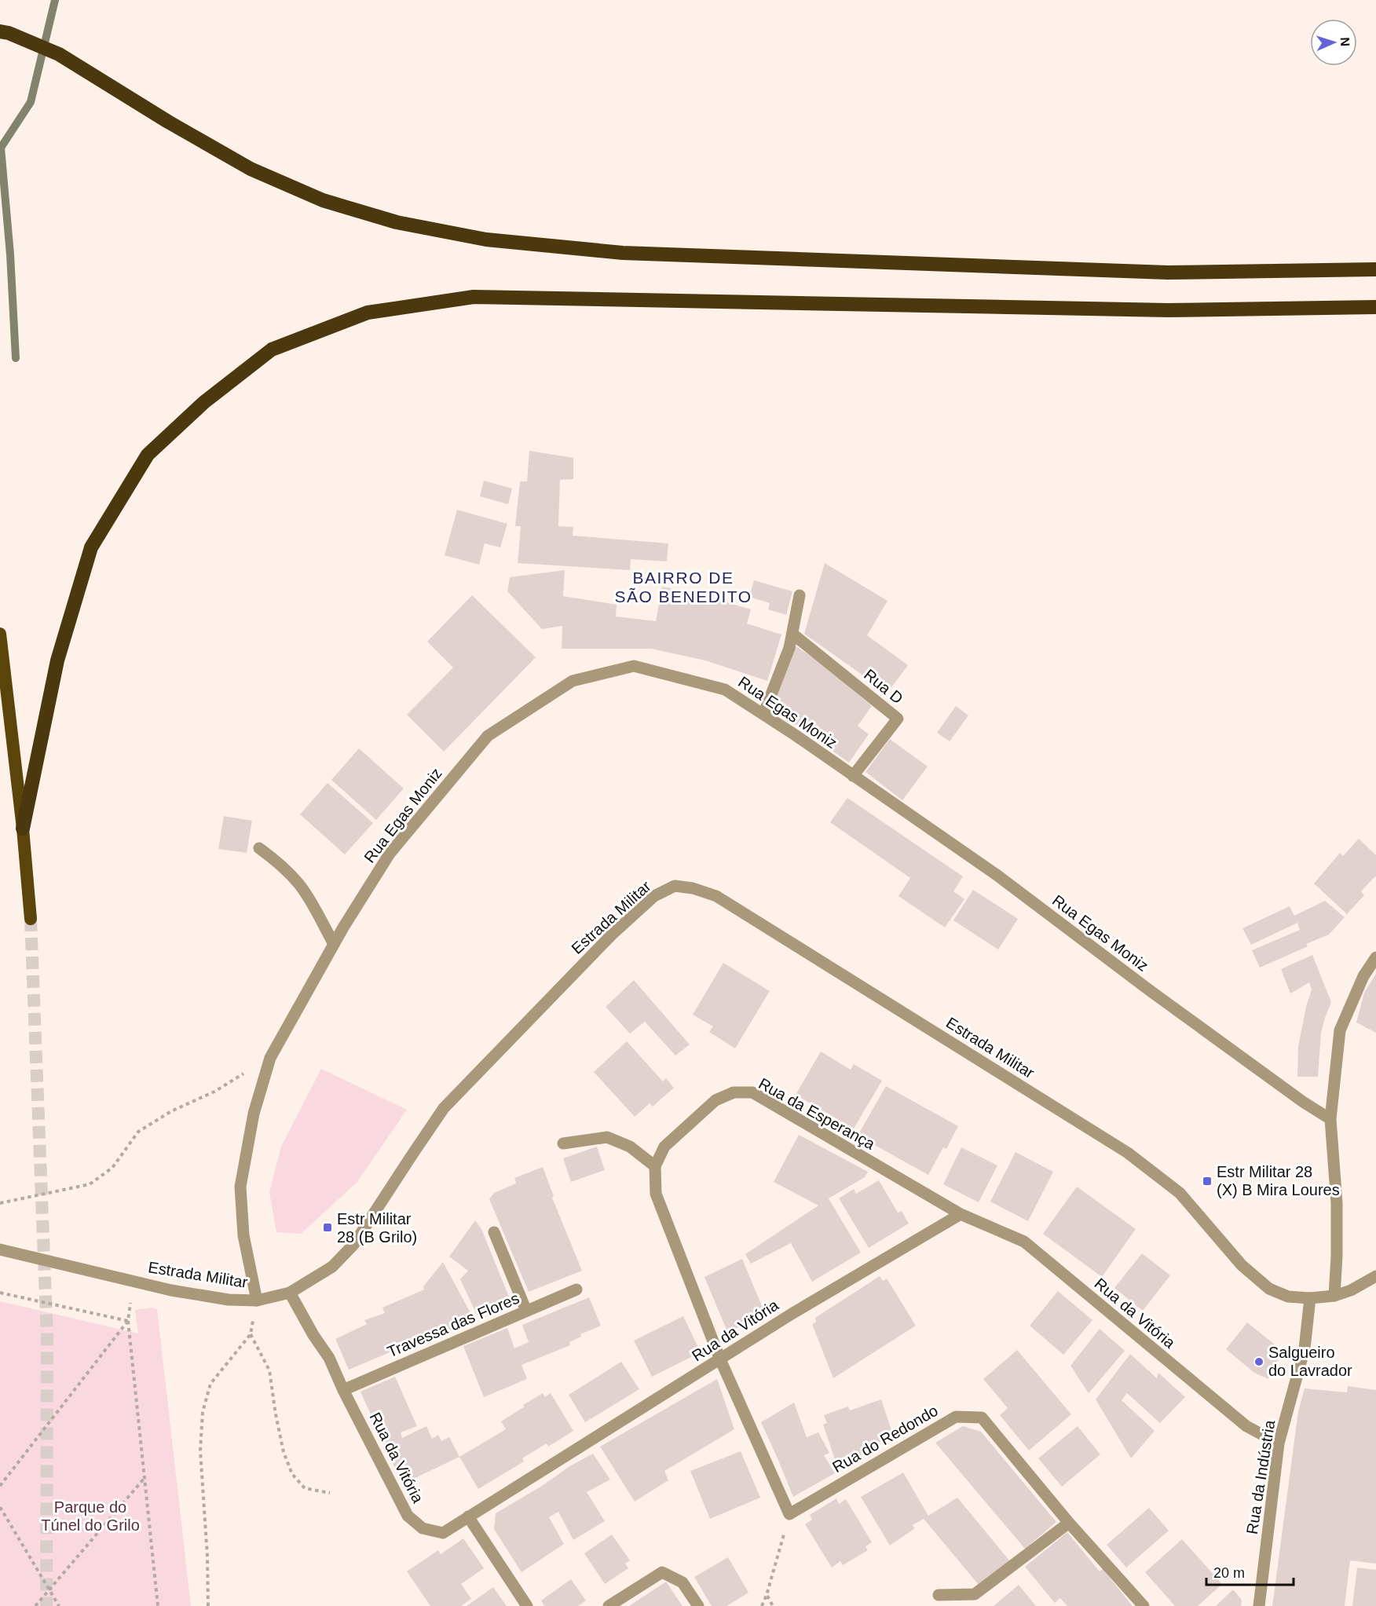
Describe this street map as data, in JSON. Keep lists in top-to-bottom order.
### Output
{
  "streets": {
    "street": [
      "Rua D",
      "Rua Egas Moniz",
      "Estrada Militar",
      "Rua da Esperança",
      "Rua da Vitória",
      "Travessa das Flores",
      "Rua do Redondo",
      "Rua da Indústria"
    ]
  },
  "crossings": [
    ["Rua D", "Rua Egas Moniz"],
    ["Rua Egas Moniz", "Estrada Militar"],
    ["Estrada Militar", "Rua da Vitória"],
    ["Estrada Militar", "Rua da Indústria"],
    ["Rua da Esperança", "Rua da Vitória"],
    ["Rua da Vitória", "Travessa das Flores"],
    ["Rua da Vitória", "Rua da Indústria"]
  ],
  "districts": ["BAIRRO DE SÃO BENEDITO"],
  "parks": ["Parque do Túnel do Grilo"],
  "places": {
    "transit": ["Estr Militar 28 (X) B Mira Loures", "Estr Militar 28 (B Grilo)"],
    "other": ["Salgueiro do Lavrador"]
  },
  "scale_bar": "20 m",
  "north": "right"
}
